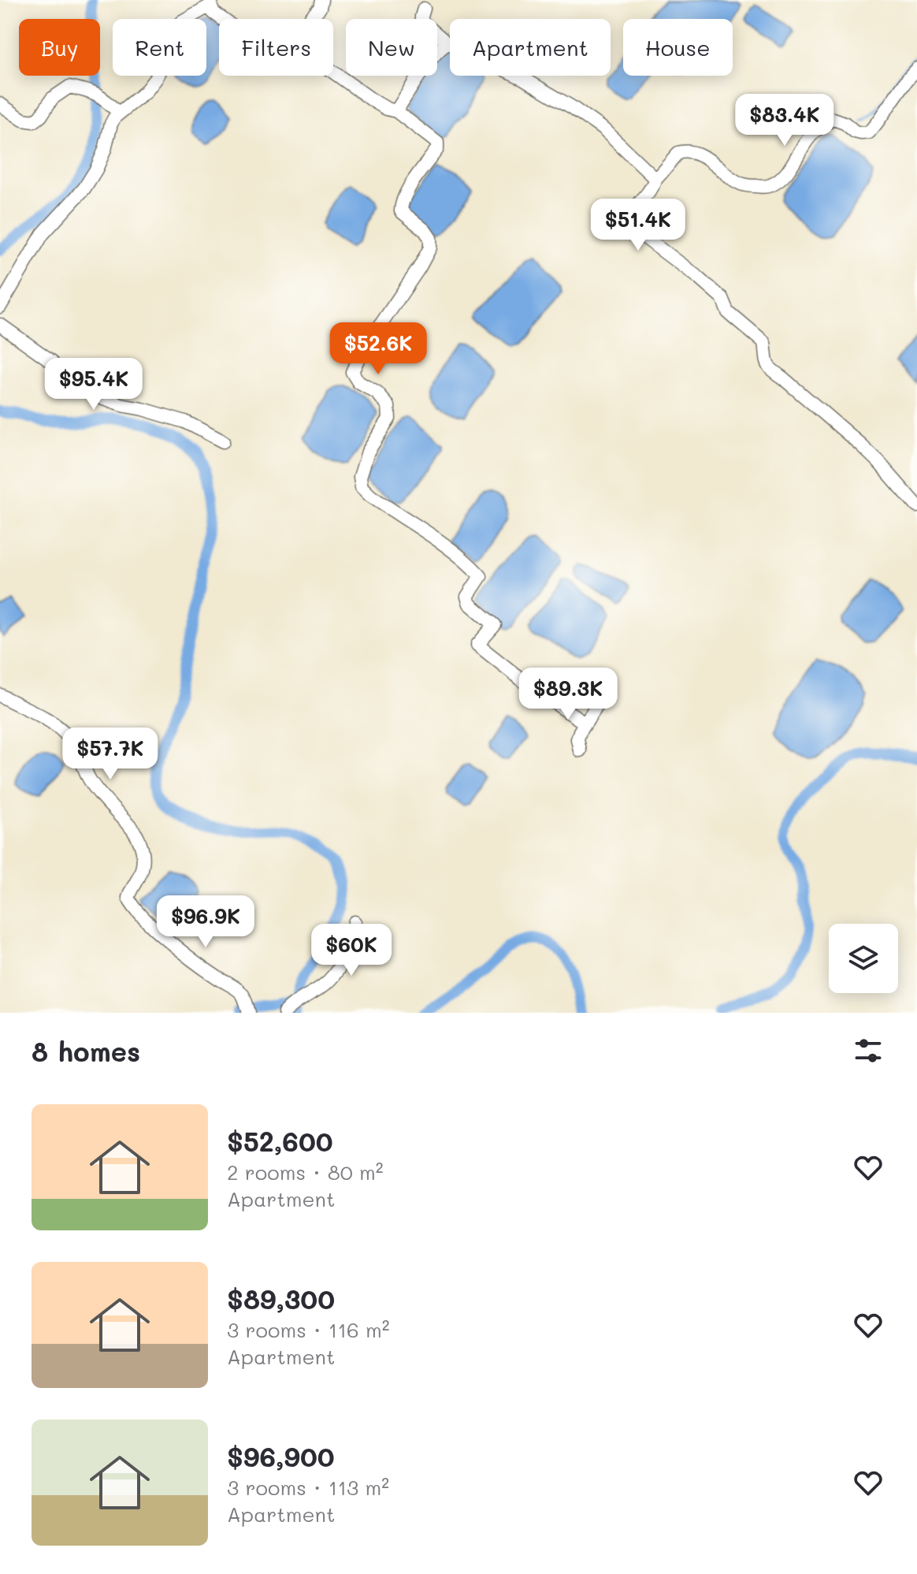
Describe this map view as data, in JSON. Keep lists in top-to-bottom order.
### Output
{
  "page": {
    "chip": [
      "Buy",
      "Rent",
      "Filters",
      "New",
      "Apartment",
      "House"
    ],
    "price": [
      "$83.4K",
      "$51.4K",
      "$52.6K",
      "$95.4K",
      "$89.3K",
      "$57.7K",
      "$96.9K",
      "$60K"
    ],
    "heading": "8 homes",
    "list": [
      {
        "name": "$52,600",
        "note": "2 rooms · 80 m² · Apartment"
      },
      {
        "name": "$89,300",
        "note": "3 rooms · 116 m² · Apartment"
      },
      {
        "name": "$96,900",
        "note": "3 rooms · 113 m² · Apartment"
      }
    ]
  }
}
